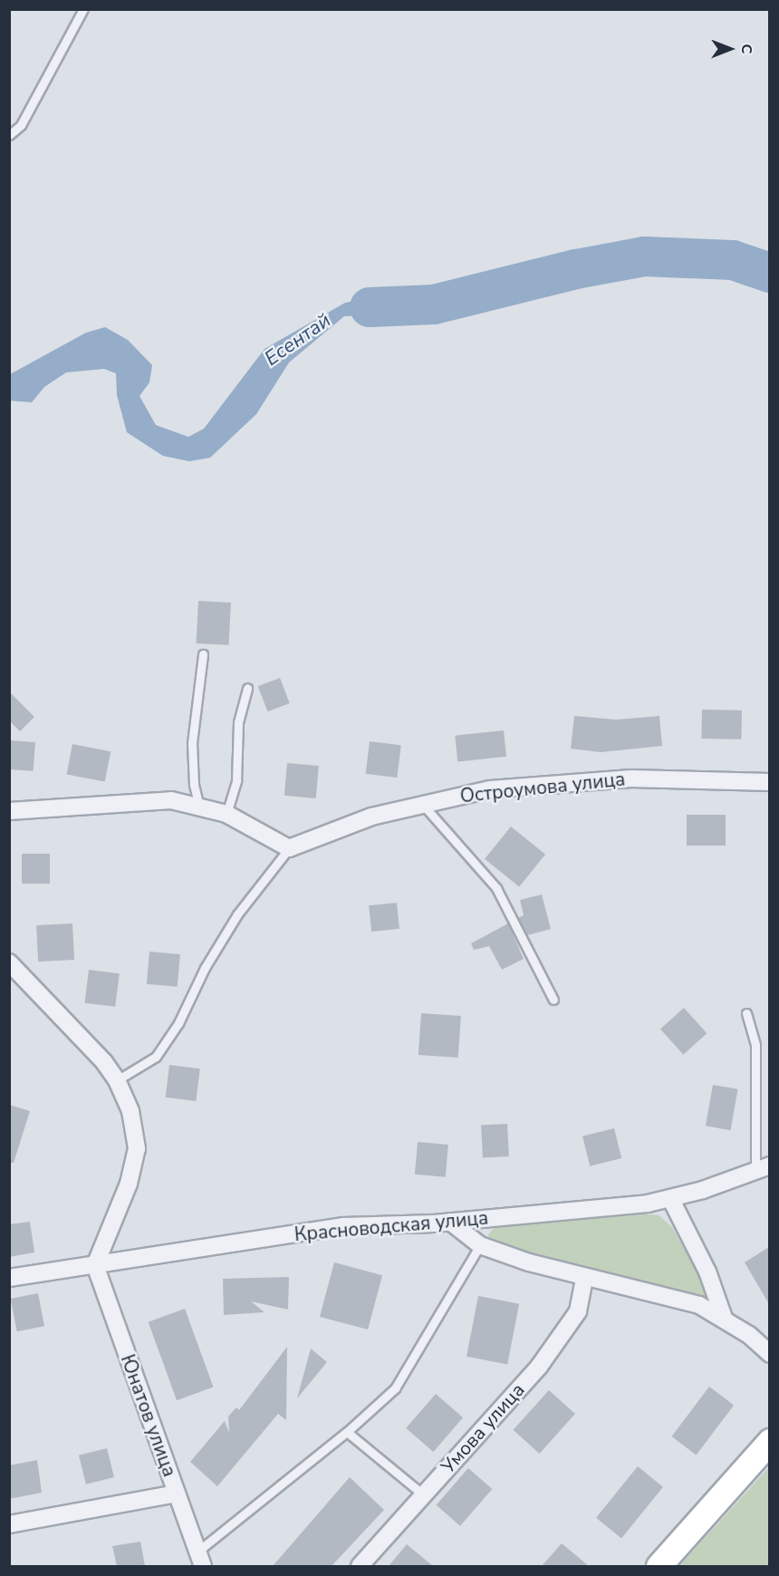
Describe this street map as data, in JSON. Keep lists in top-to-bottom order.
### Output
{
  "streets": {
    "street": [
      "Остроумова улица",
      "Красноводская улица",
      "Юнатов улица",
      "Умова улица"
    ]
  },
  "crossings": [
    ["Красноводская улица", "Юнатов улица"]
  ],
  "water": ["Есентай"],
  "north": "right"
}
